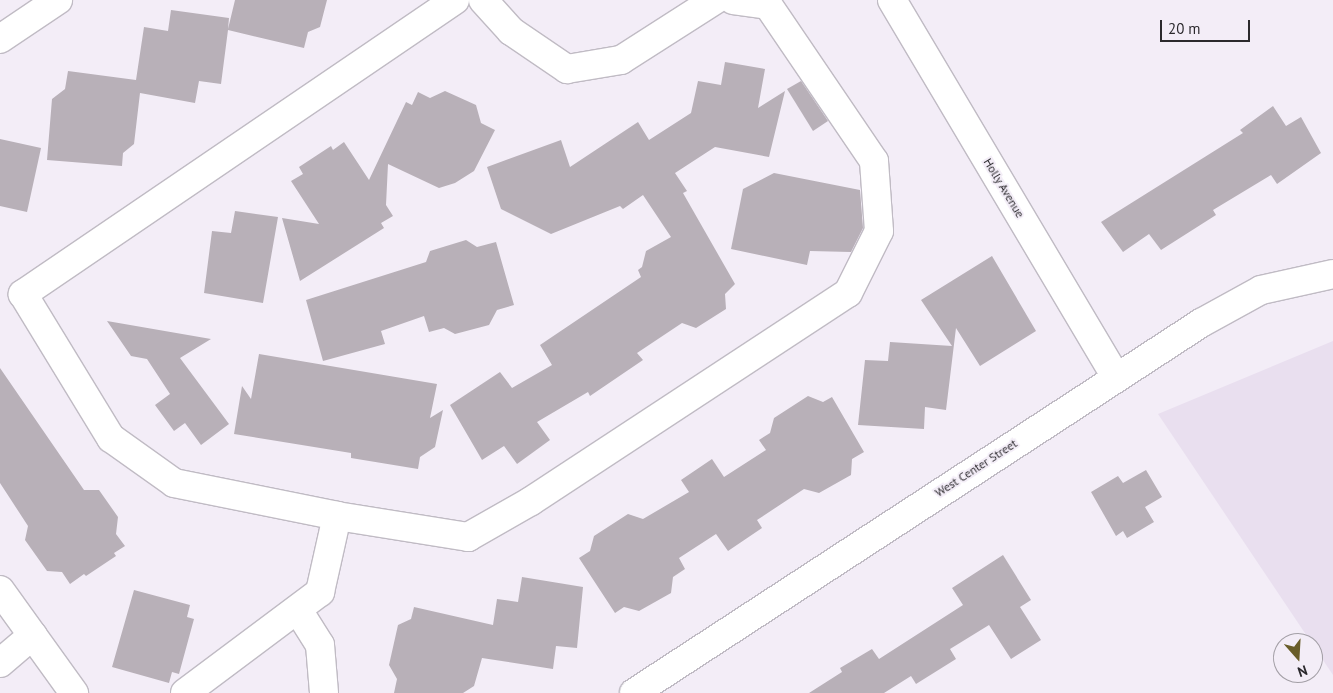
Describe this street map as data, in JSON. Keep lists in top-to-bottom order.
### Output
{
  "streets": {
    "street": ["Holly Avenue", "West Center Street"]
  },
  "crossings": [
    ["Holly Avenue", "West Center Street"]
  ],
  "scale_bar": "20 m",
  "north": "bottom"
}
